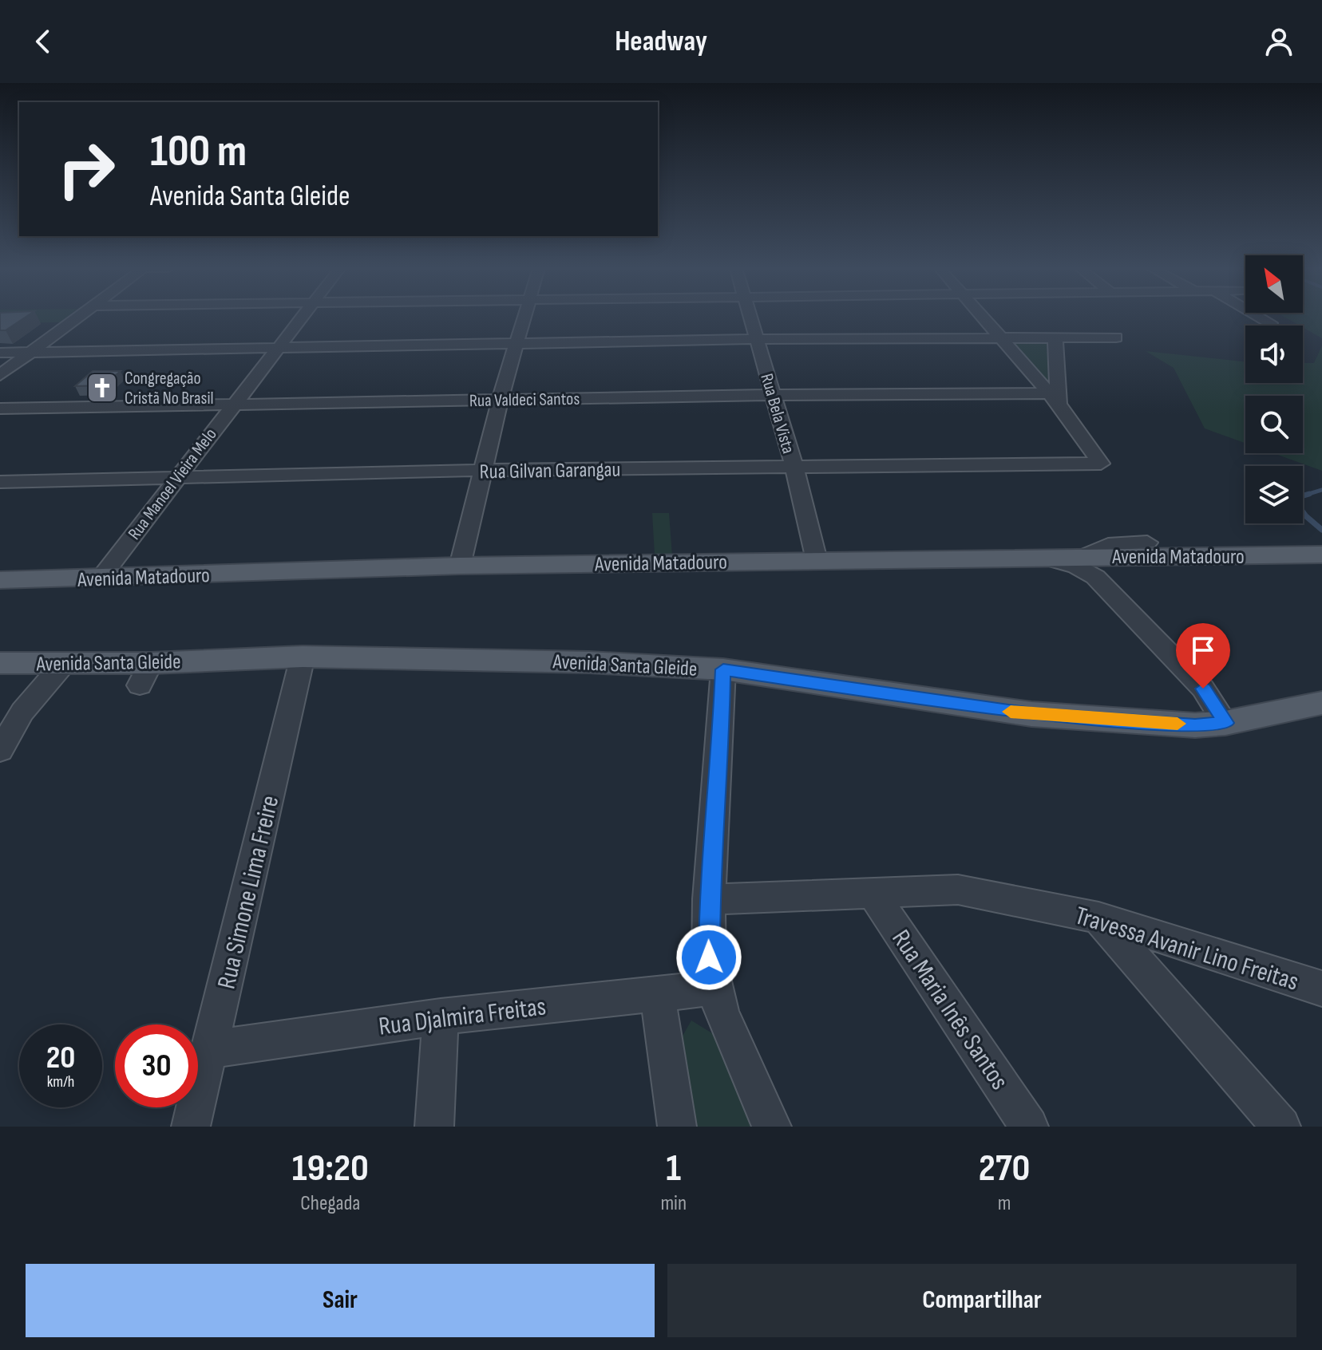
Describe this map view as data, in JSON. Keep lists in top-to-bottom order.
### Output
{
  "streets": {
    "main road": ["Avenida Matadouro", "Avenida Santa Gleide"],
    "street": [
      "Rua Valdeci Santos",
      "Rua Bela Vista",
      "Rua Gilvan Garangau",
      "Rua Manoel Vieira Melo",
      "Rua Simone Lima Freire",
      "Travessa Avanir Lino Freitas",
      "Rua Maria Inês Santos",
      "Rua Djalmira Freitas"
    ]
  },
  "crossings": [
    ["Rua Valdeci Santos", "Rua Bela Vista"],
    ["Rua Valdeci Santos", "Rua Gilvan Garangau"],
    ["Rua Valdeci Santos", "Rua Manoel Vieira Melo"],
    ["Rua Bela Vista", "Rua Gilvan Garangau"],
    ["Rua Bela Vista", "Avenida Matadouro"],
    ["Rua Gilvan Garangau", "Rua Manoel Vieira Melo"],
    ["Rua Manoel Vieira Melo", "Avenida Matadouro"],
    ["Avenida Santa Gleide", "Rua Simone Lima Freire"],
    ["Rua Simone Lima Freire", "Rua Djalmira Freitas"],
    ["Travessa Avanir Lino Freitas", "Rua Maria Inês Santos"]
  ],
  "places": {
    "church": ["Congregação Cristã No Brasil"]
  },
  "north": "top left",
  "page": {
    "header": "Headway",
    "turn": ["100 m", "Avenida Santa Gleide"],
    "speed": "20 km/h",
    "limit": "30",
    "eta": [
      "19:20",
      "Chegada",
      "1",
      "min",
      "270",
      "m"
    ],
    "buttons": ["Sair", "Compartilhar"]
  }
}
